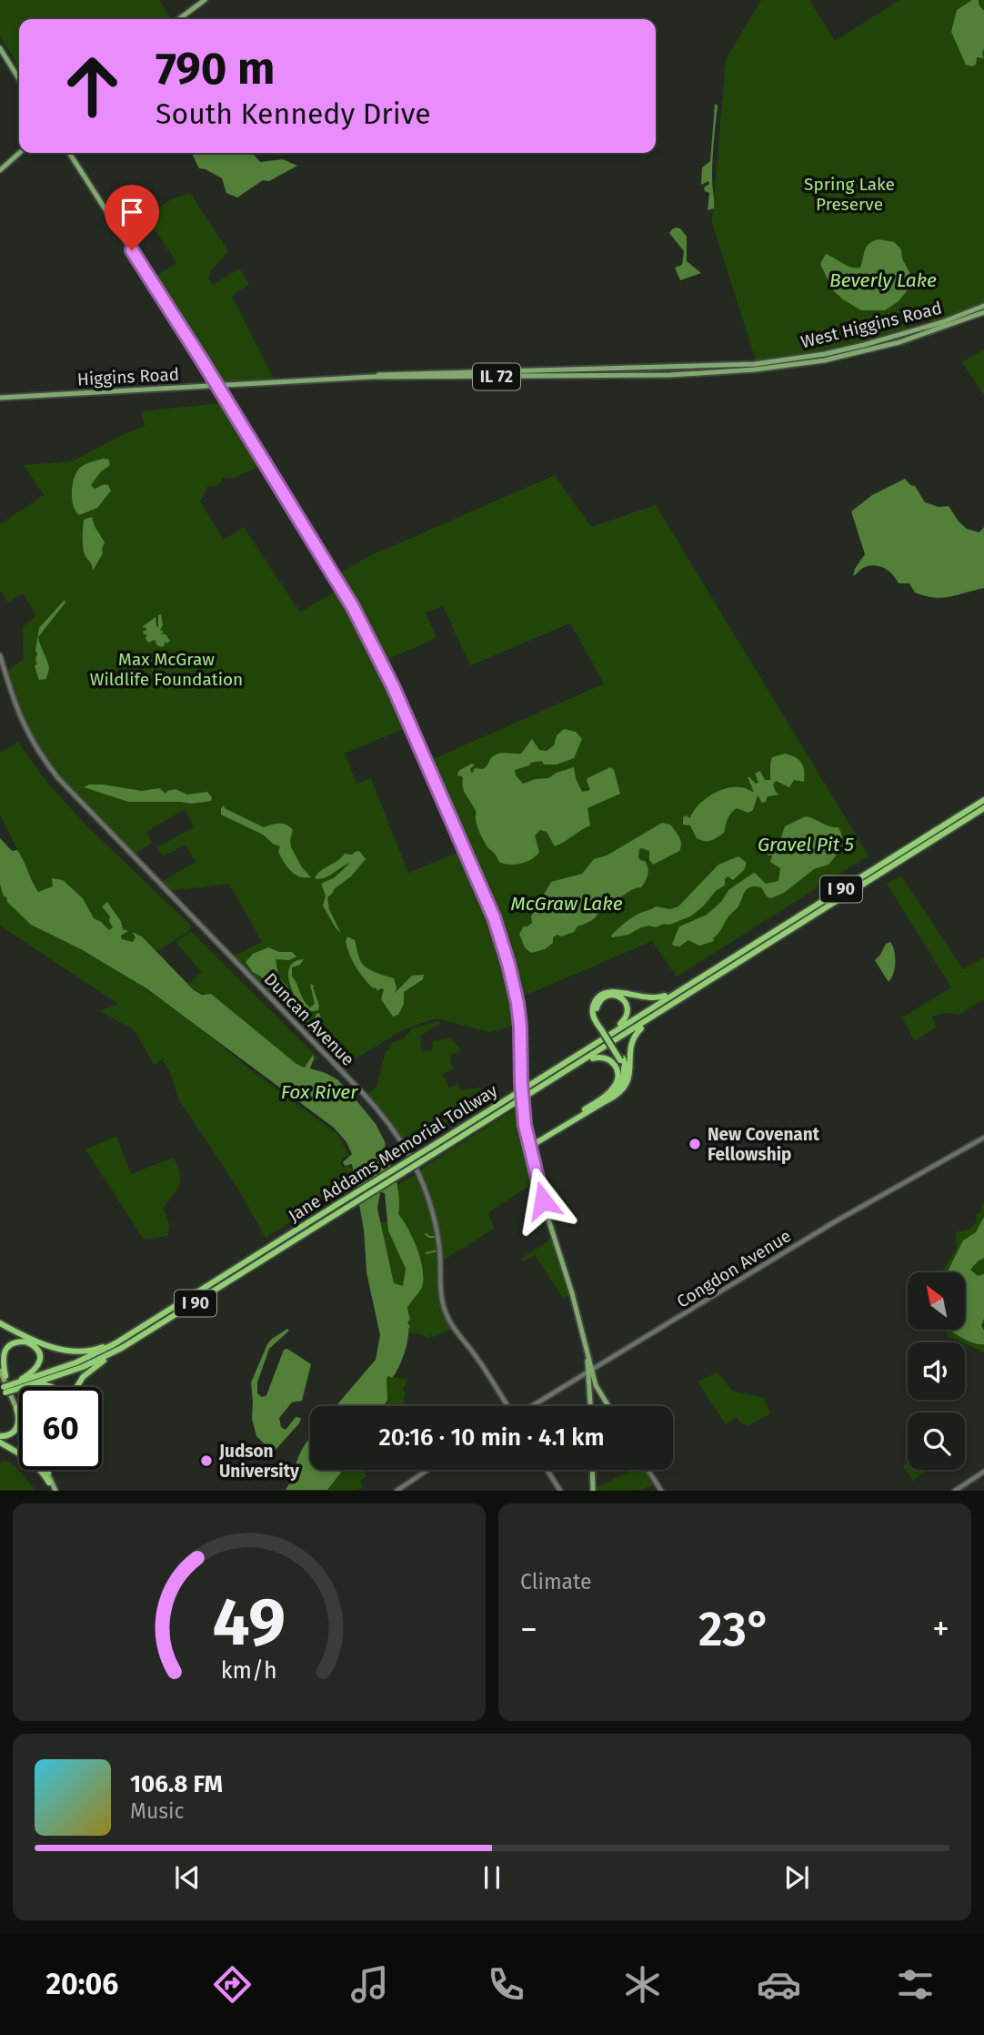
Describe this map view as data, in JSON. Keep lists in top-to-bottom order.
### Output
{
  "streets": {
    "highway": ["I 90", "Jane Addams Memorial Tollway"],
    "main road": ["West Higgins Road", "Higgins Road", "IL 72"],
    "street": ["Duncan Avenue", "Congdon Avenue"]
  },
  "crossings": [
    ["West Higgins Road", "Higgins Road"]
  ],
  "water": [
    "Beverly Lake",
    "Gravel Pit 5",
    "McGraw Lake",
    "Fox River"
  ],
  "parks": ["Spring Lake Preserve", "Max McGraw Wildlife Foundation"],
  "places": ["New Covenant Fellowship", "Judson University"],
  "north": "top left",
  "page": {
    "turn": ["790 m", "South Kennedy Drive"],
    "limit": "60",
    "trip": "20:16 · 10 min · 4.1 km",
    "tile": "Climate",
    "heat": ["−", "23°", "+"],
    "song": ["106.8 FM", "Music"],
    "tabs": "20:06",
    "gauge": ["49", "km/h"]
  }
}
